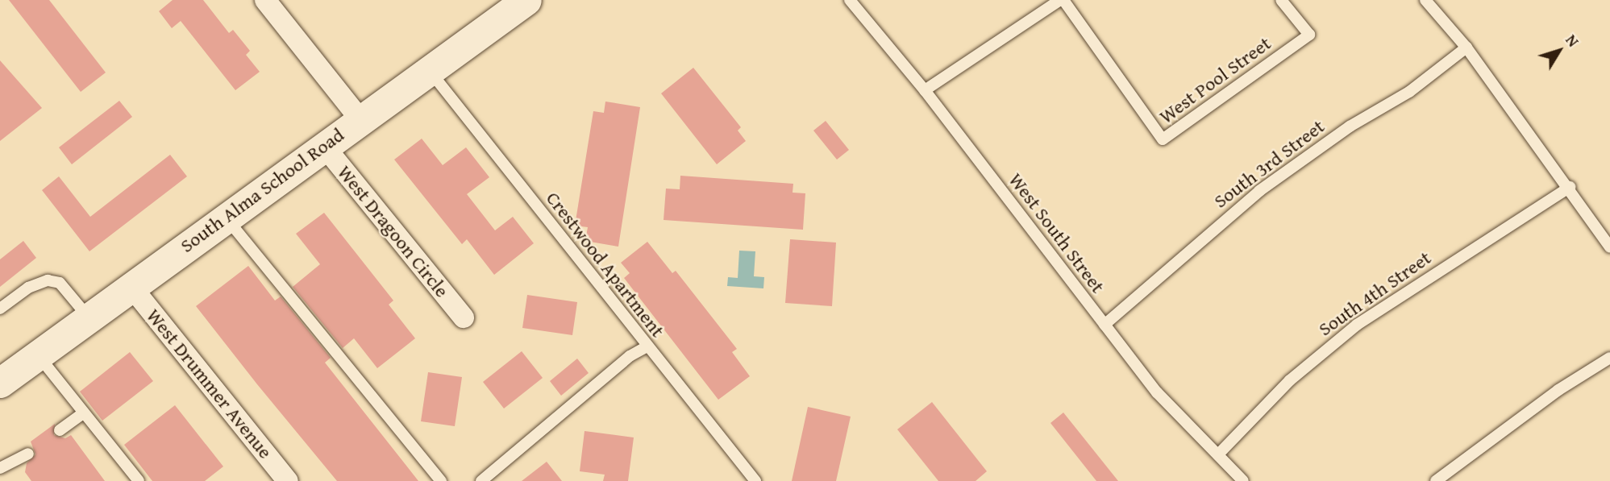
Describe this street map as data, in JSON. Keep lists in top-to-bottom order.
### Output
{
  "streets": {
    "main road": ["South Alma School Road"],
    "street": ["West Dragoon Circle", "West Drummer Avenue"],
    "lane": [
      "West Pool Street",
      "South 3rd Street",
      "West South Street",
      "Crestwood Apartment",
      "South 4th Street"
    ]
  },
  "crossings": [
    ["South 3rd Street", "West South Street"],
    ["South Alma School Road", "West Dragoon Circle"],
    ["South Alma School Road", "Crestwood Apartment"],
    ["South Alma School Road", "West Drummer Avenue"],
    ["West South Street", "South 4th Street"]
  ],
  "north": "top right"
}
